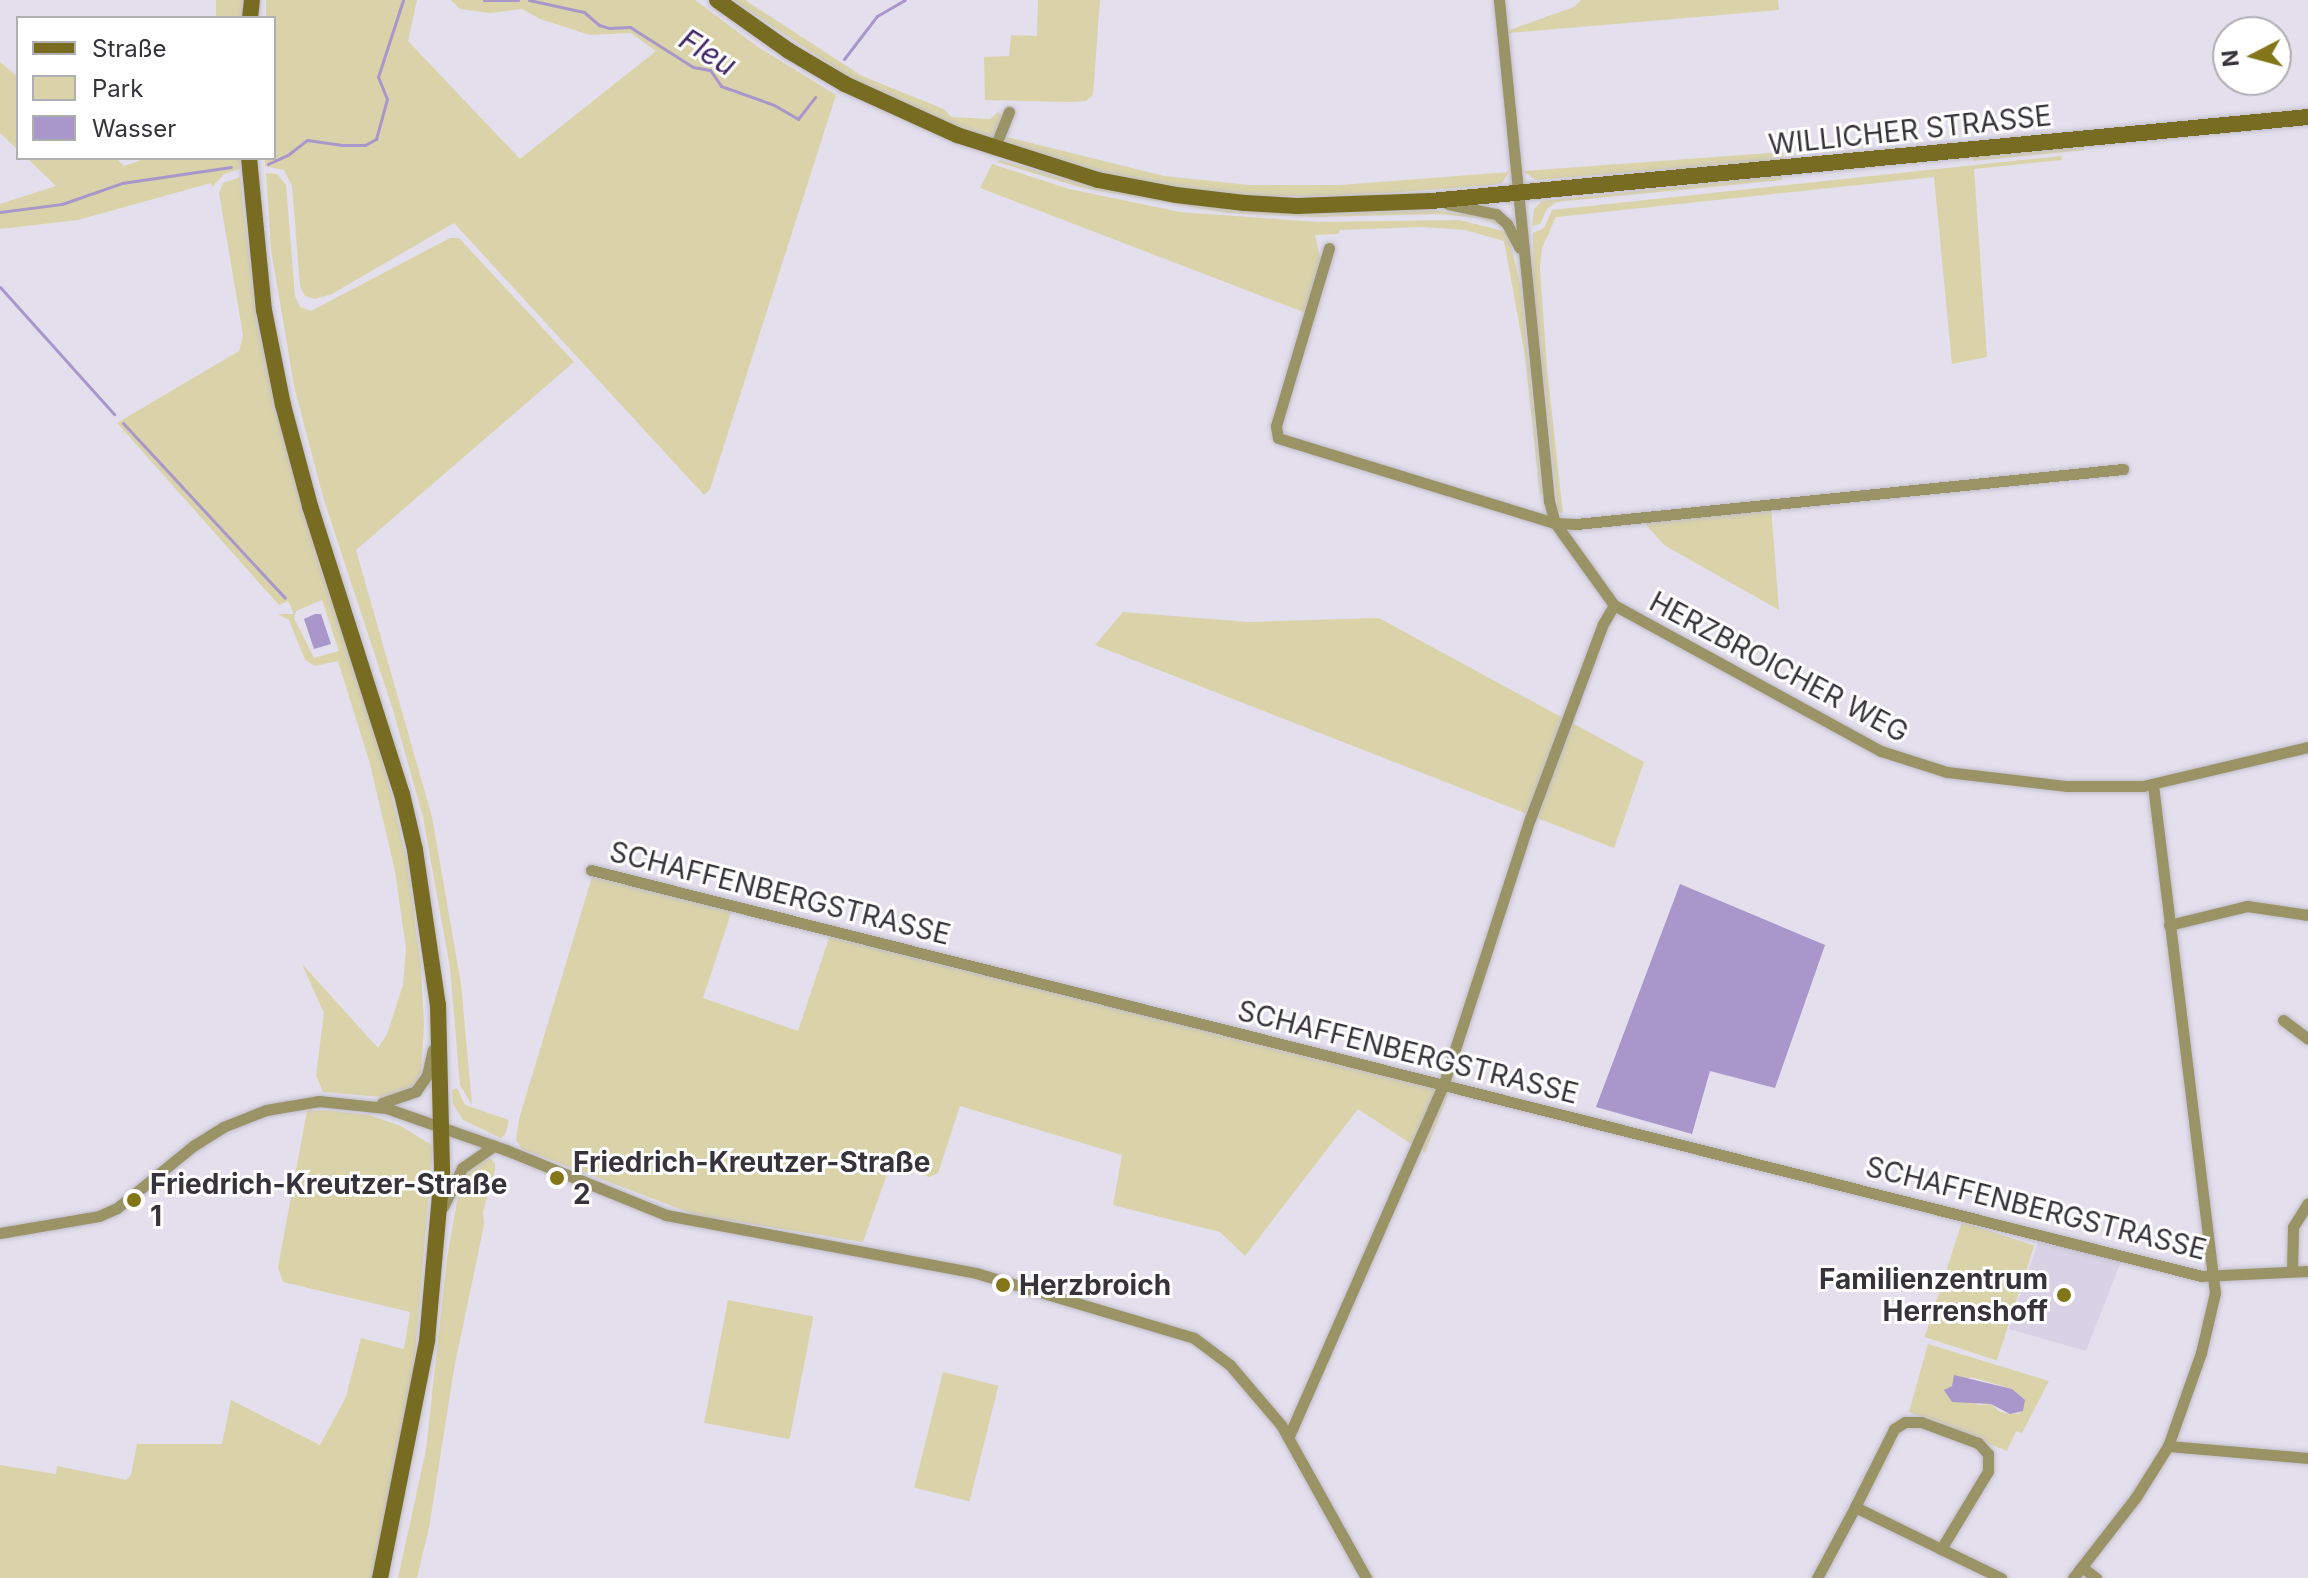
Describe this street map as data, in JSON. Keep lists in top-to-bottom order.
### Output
{
  "streets": {
    "main road": ["WILLICHER STRASSE"],
    "street": ["HERZBROICHER WEG", "SCHAFFENBERGSTRASSE"]
  },
  "crossings": [
    ["WILLICHER STRASSE", "HERZBROICHER WEG"],
    ["HERZBROICHER WEG", "SCHAFFENBERGSTRASSE"]
  ],
  "water": ["Fleu"],
  "places": [
    "Friedrich-Kreutzer-Straße 2",
    "Friedrich-Kreutzer-Straße 1",
    "Herzbroich",
    "Familienzentrum Herrenshoff"
  ],
  "legend": ["Straße", "Park", "Wasser"],
  "north": "left"
}
